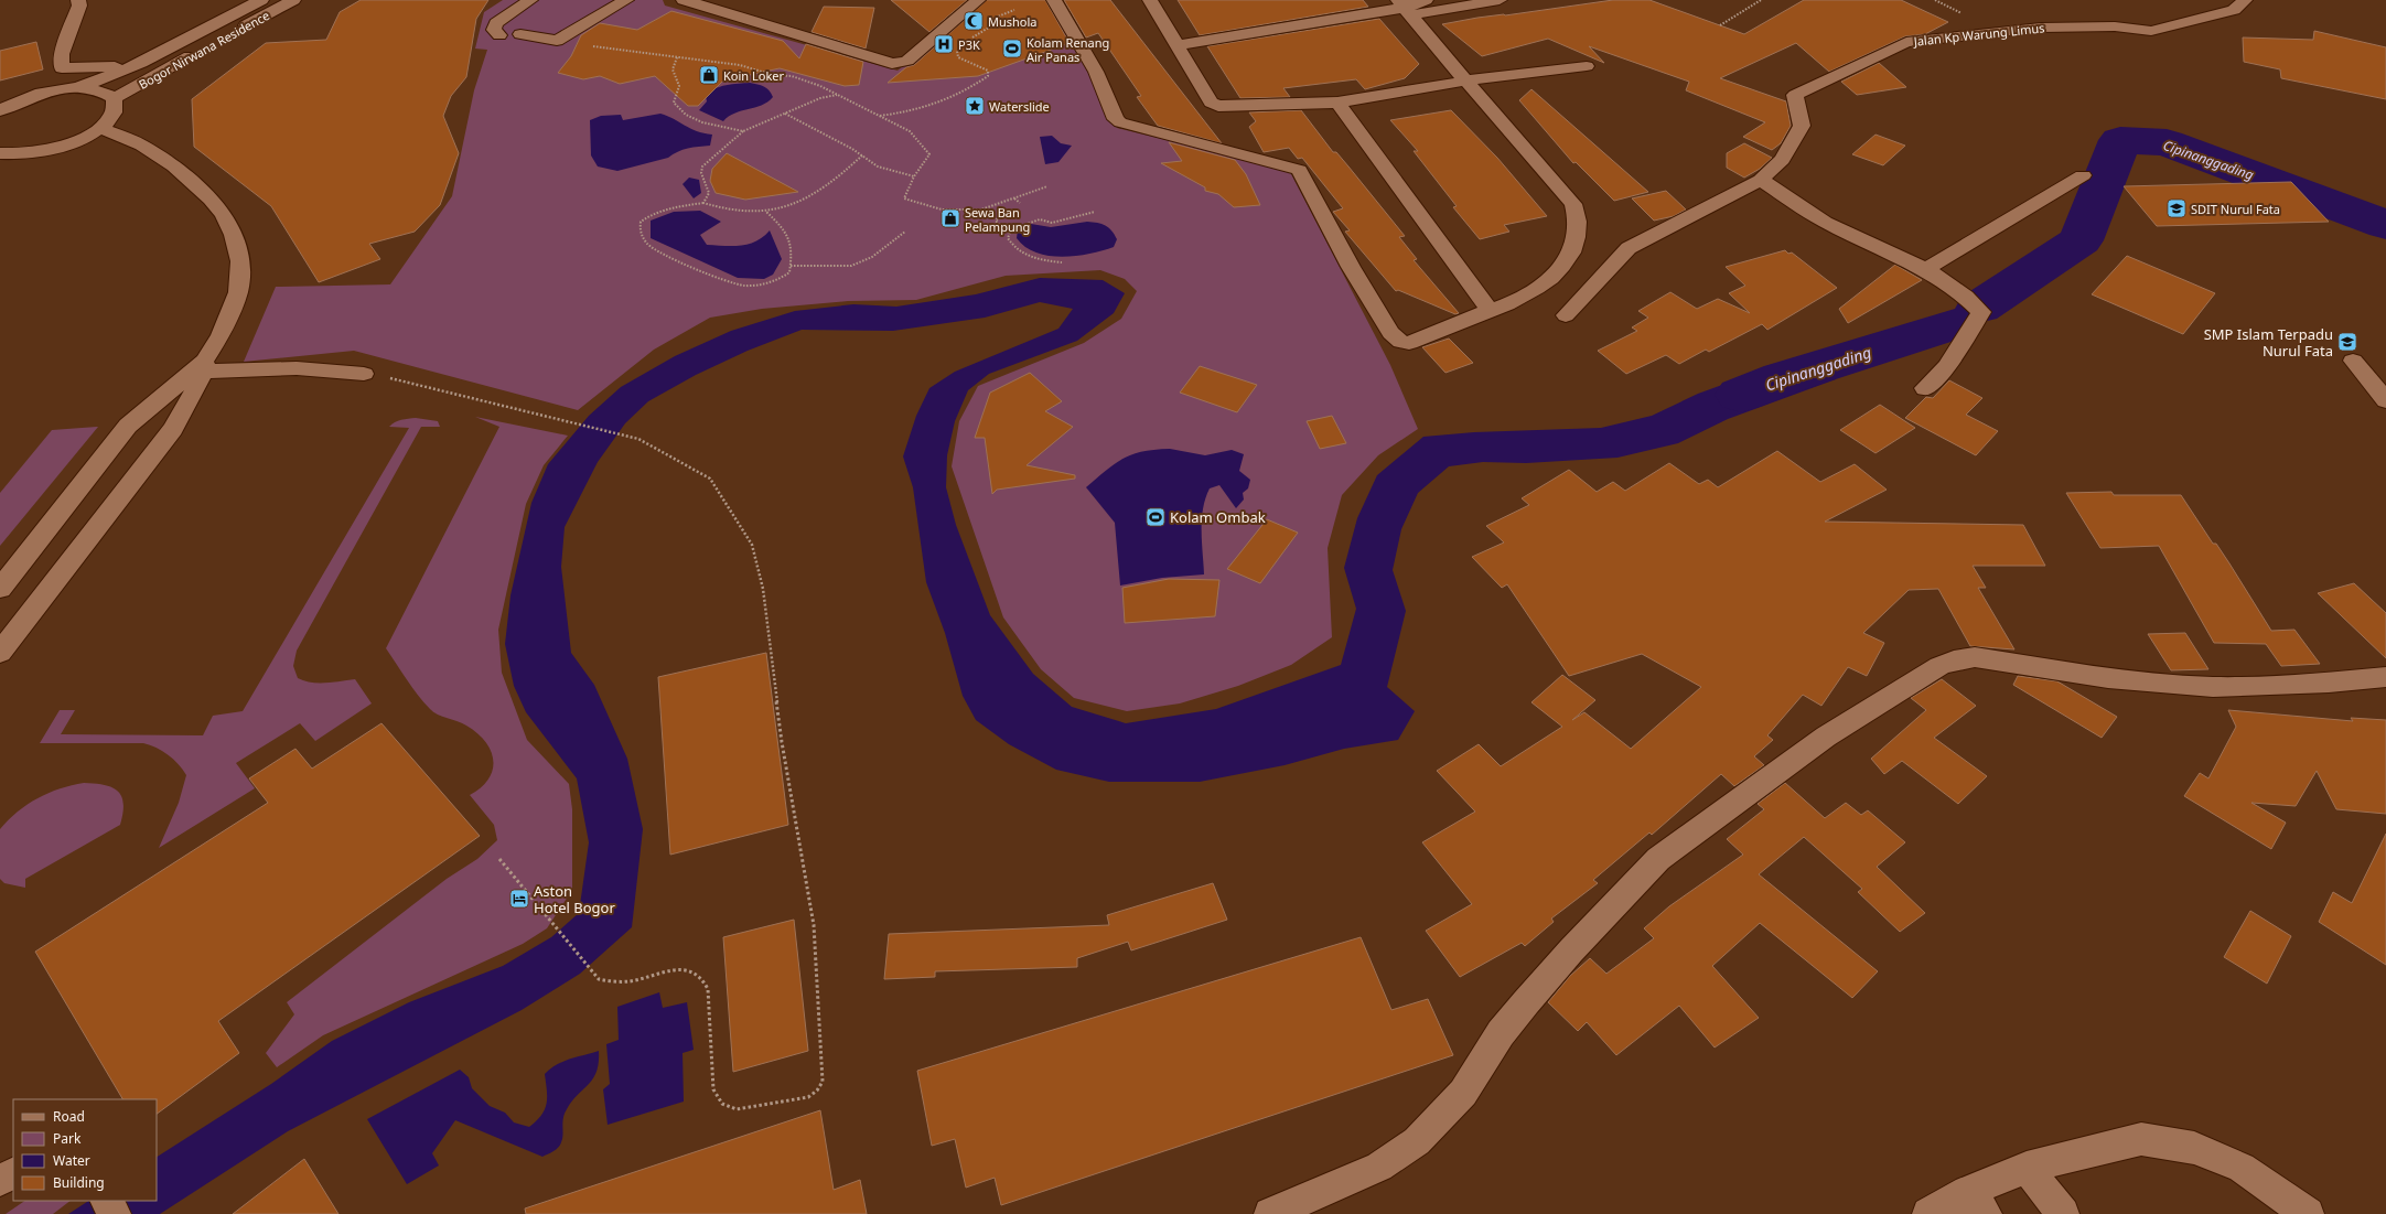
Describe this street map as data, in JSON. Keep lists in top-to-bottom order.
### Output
{
  "streets": {
    "street": ["Jalan Kp Warung Limus", "Bogor Nirwana Residence"]
  },
  "water": ["Cipinanggading"],
  "places": {
    "mosque": ["Mushola"],
    "hospital": ["P3K"],
    "sports": ["Kolam Renang Air Panas", "Kolam Ombak"],
    "shop": ["Koin Loker", "Sewa Ban Pelampung"],
    "place": ["Waterslide"],
    "school or university": ["SDIT Nurul Fata", "SMP Islam Terpadu Nurul Fata"],
    "hotel": ["Aston Hotel Bogor"]
  },
  "legend": [
    "Road",
    "Park",
    "Water",
    "Building"
  ]
}
